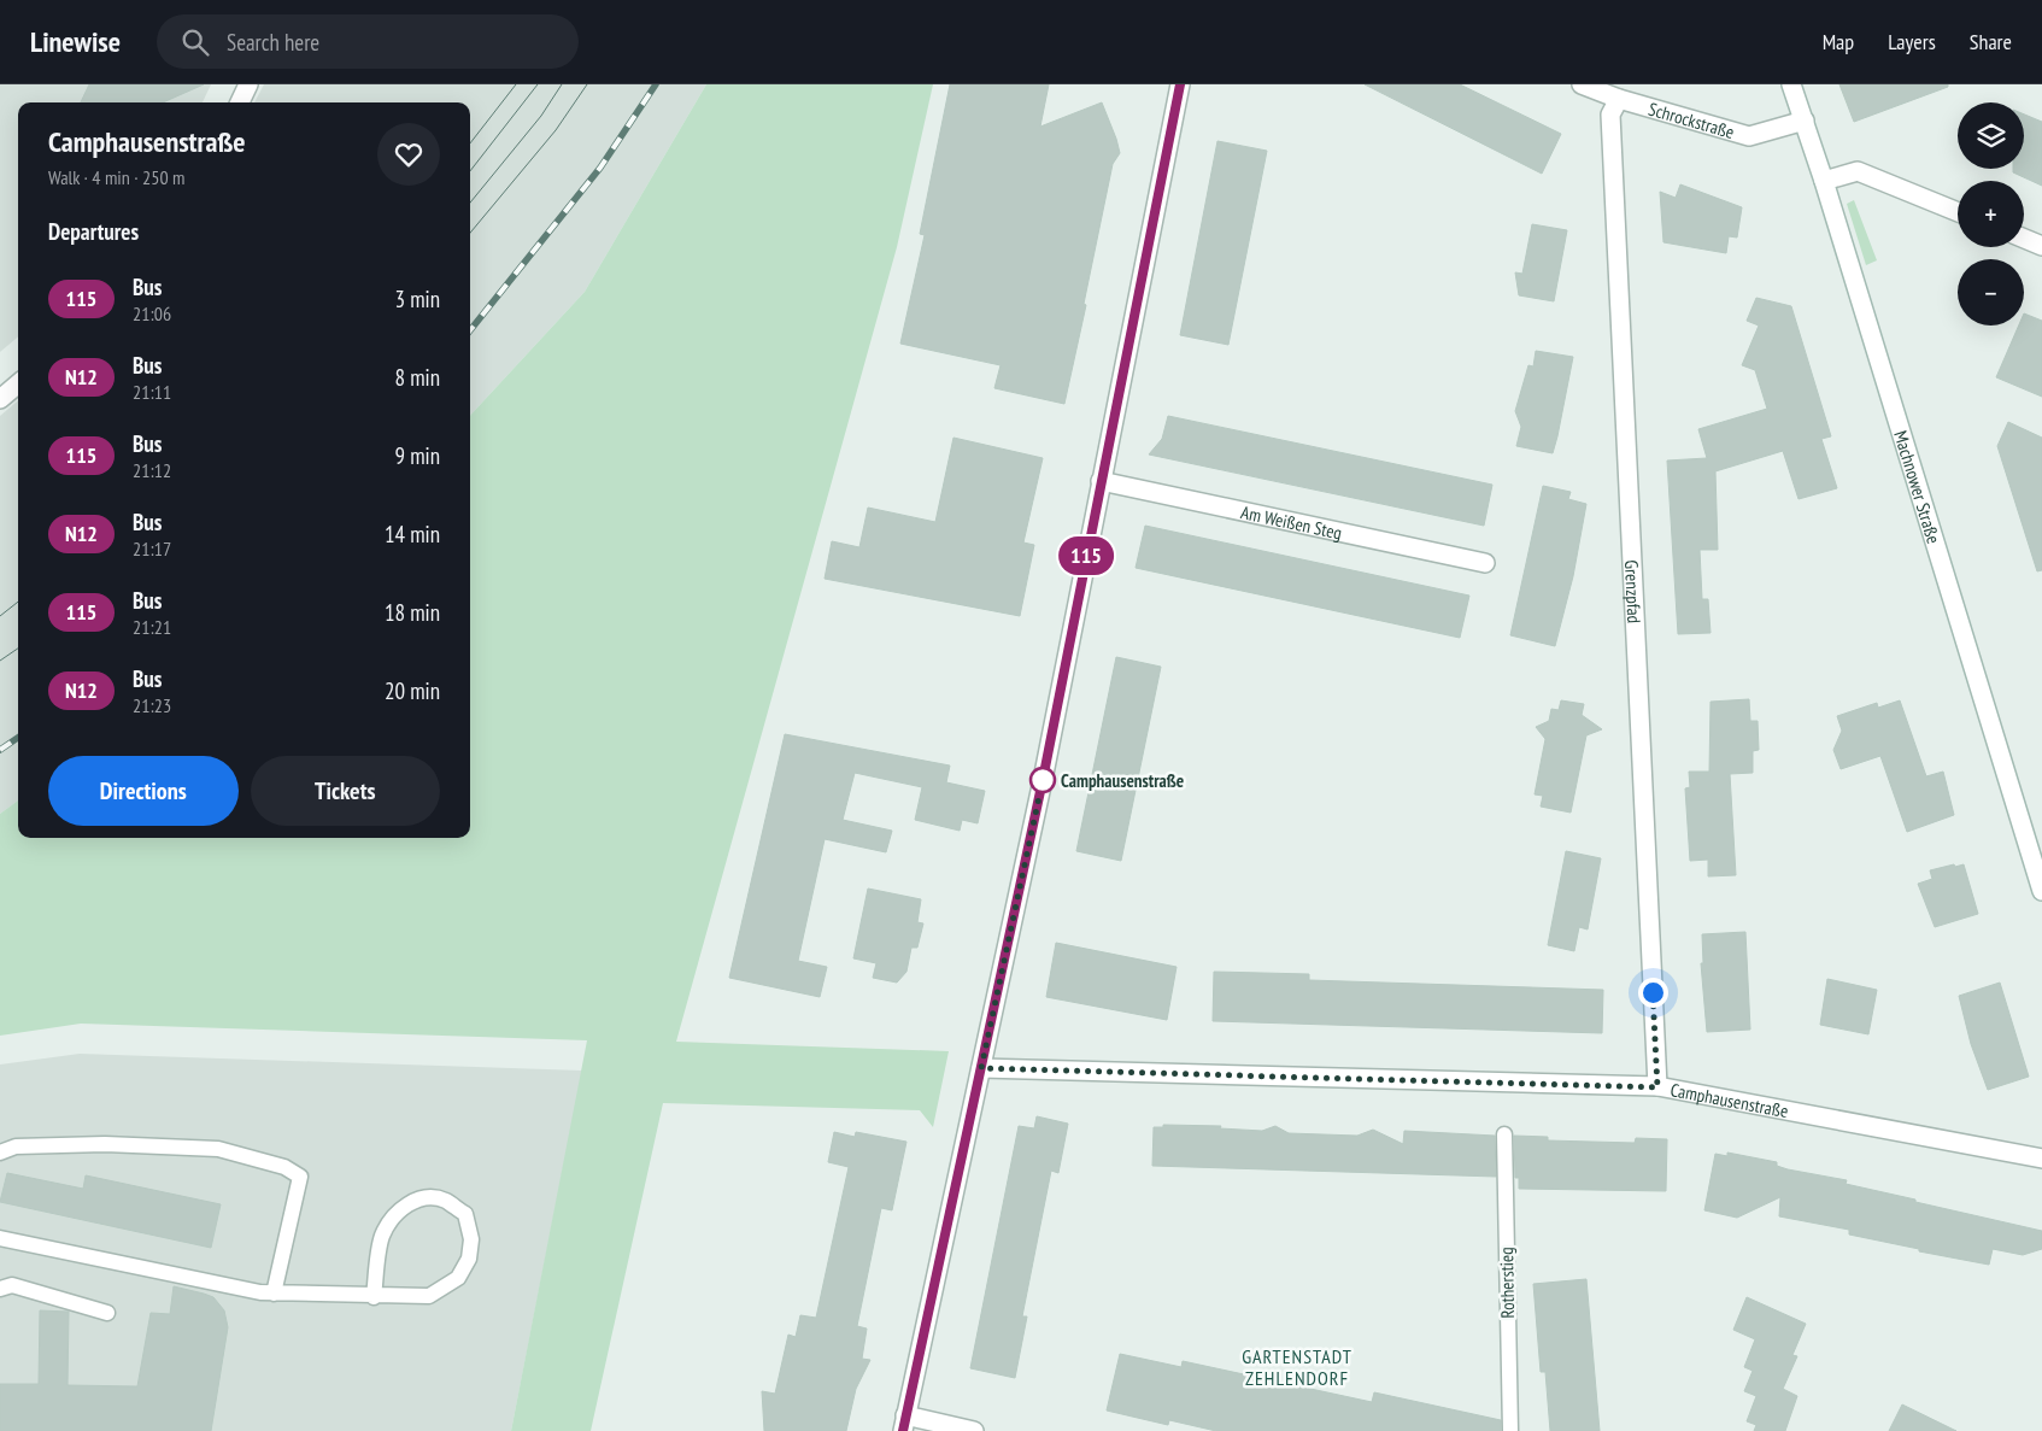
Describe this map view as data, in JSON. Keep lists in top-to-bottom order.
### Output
{
  "streets": {
    "street": [
      "Schrockstraße",
      "Machnower Straße",
      "Am Weißen Steg",
      "Grenzpfad",
      "Camphausenstraße"
    ],
    "lane": ["Rotherstieg"]
  },
  "crossings": [
    ["Schrockstraße", "Machnower Straße"],
    ["Schrockstraße", "Grenzpfad"],
    ["Grenzpfad", "Camphausenstraße"]
  ],
  "districts": ["GARTENSTADT ZEHLENDORF"],
  "places": ["Camphausenstraße"],
  "lines": ["bus line 115"],
  "page": {
    "header": "Linewise",
    "search": "Search here",
    "nav": ["Map", "Layers", "Share"],
    "on_map": "115",
    "map_buttons": ["+", "−"],
    "heading": [
      ["Camphausenstraße", "Walk · 4 min · 250 m"],
      "Departures"
    ],
    "list": [
      {
        "mark": "115",
        "name": "Bus",
        "note": "21:06",
        "value": "3 min"
      },
      {
        "mark": "N12",
        "name": "Bus",
        "note": "21:11",
        "value": "8 min"
      },
      {
        "mark": "115",
        "name": "Bus",
        "note": "21:12",
        "value": "9 min"
      },
      {
        "mark": "N12",
        "name": "Bus",
        "note": "21:17",
        "value": "14 min"
      },
      {
        "mark": "115",
        "name": "Bus",
        "note": "21:21",
        "value": "18 min"
      },
      {
        "mark": "N12",
        "name": "Bus",
        "note": "21:23",
        "value": "20 min"
      }
    ],
    "buttons": ["Directions", "Tickets"]
  }
}
